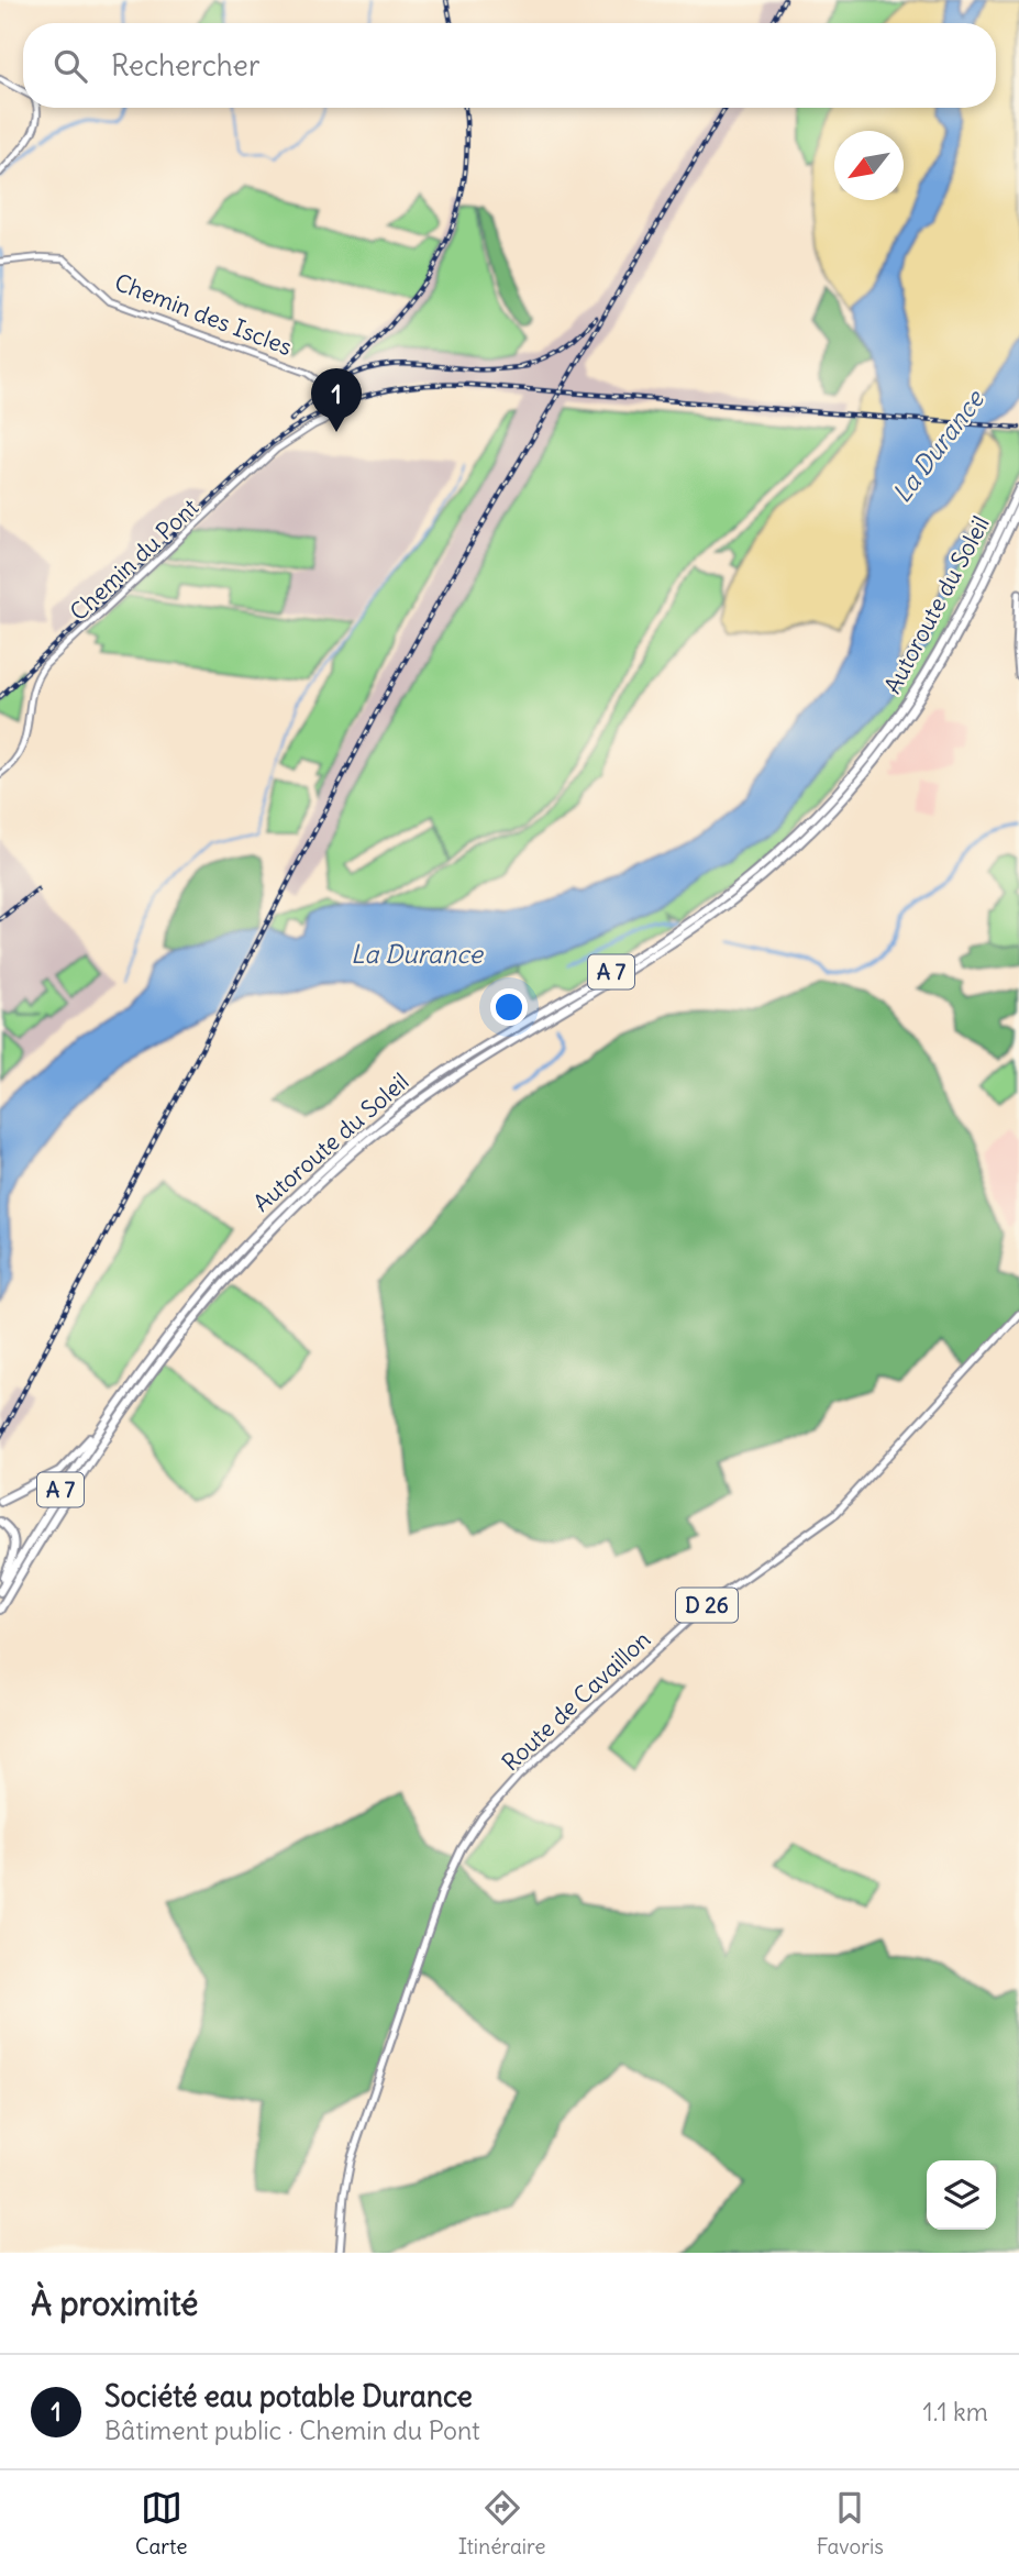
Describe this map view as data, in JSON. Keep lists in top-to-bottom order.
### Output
{
  "streets": {
    "highway": ["Autoroute du Soleil", "A 7"],
    "main road": ["D 26", "Route de Cavaillon"],
    "street": ["Chemin des Iscles", "Chemin du Pont"]
  },
  "crossings": [
    ["Chemin des Iscles", "Chemin du Pont"]
  ],
  "water": ["La Durance"],
  "north": "bottom left",
  "page": {
    "search": "Rechercher",
    "pins": "1",
    "heading": "À proximité",
    "list": [
      {
        "mark": "1",
        "name": "Société eau potable Durance",
        "note": "Bâtiment public · Chemin du Pont",
        "value": "1.1 km"
      }
    ],
    "nav": ["Carte", "Itinéraire", "Favoris"]
  }
}
